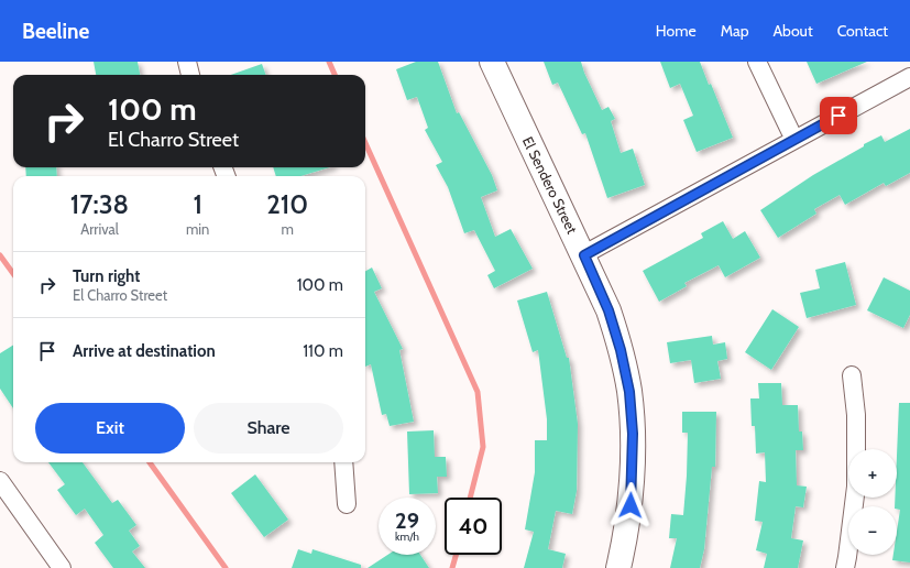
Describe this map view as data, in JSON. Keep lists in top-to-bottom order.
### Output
{
  "streets": {
    "street": ["El Sendero Street"]
  },
  "page": {
    "header": "Beeline",
    "nav": [
      "Home",
      "Map",
      "About",
      "Contact"
    ],
    "turn": ["100 m", "El Charro Street"],
    "eta": [
      "17:38",
      "Arrival",
      "1",
      "min",
      "210",
      "m"
    ],
    "list": [
      {
        "name": "Turn right",
        "note": "El Charro Street",
        "value": "100 m"
      },
      {
        "name": "Arrive at destination",
        "value": "110 m"
      }
    ],
    "buttons": ["Exit", "Share"],
    "map_buttons": ["+", "−"],
    "speed": "29 km/h",
    "limit": "40"
  }
}
